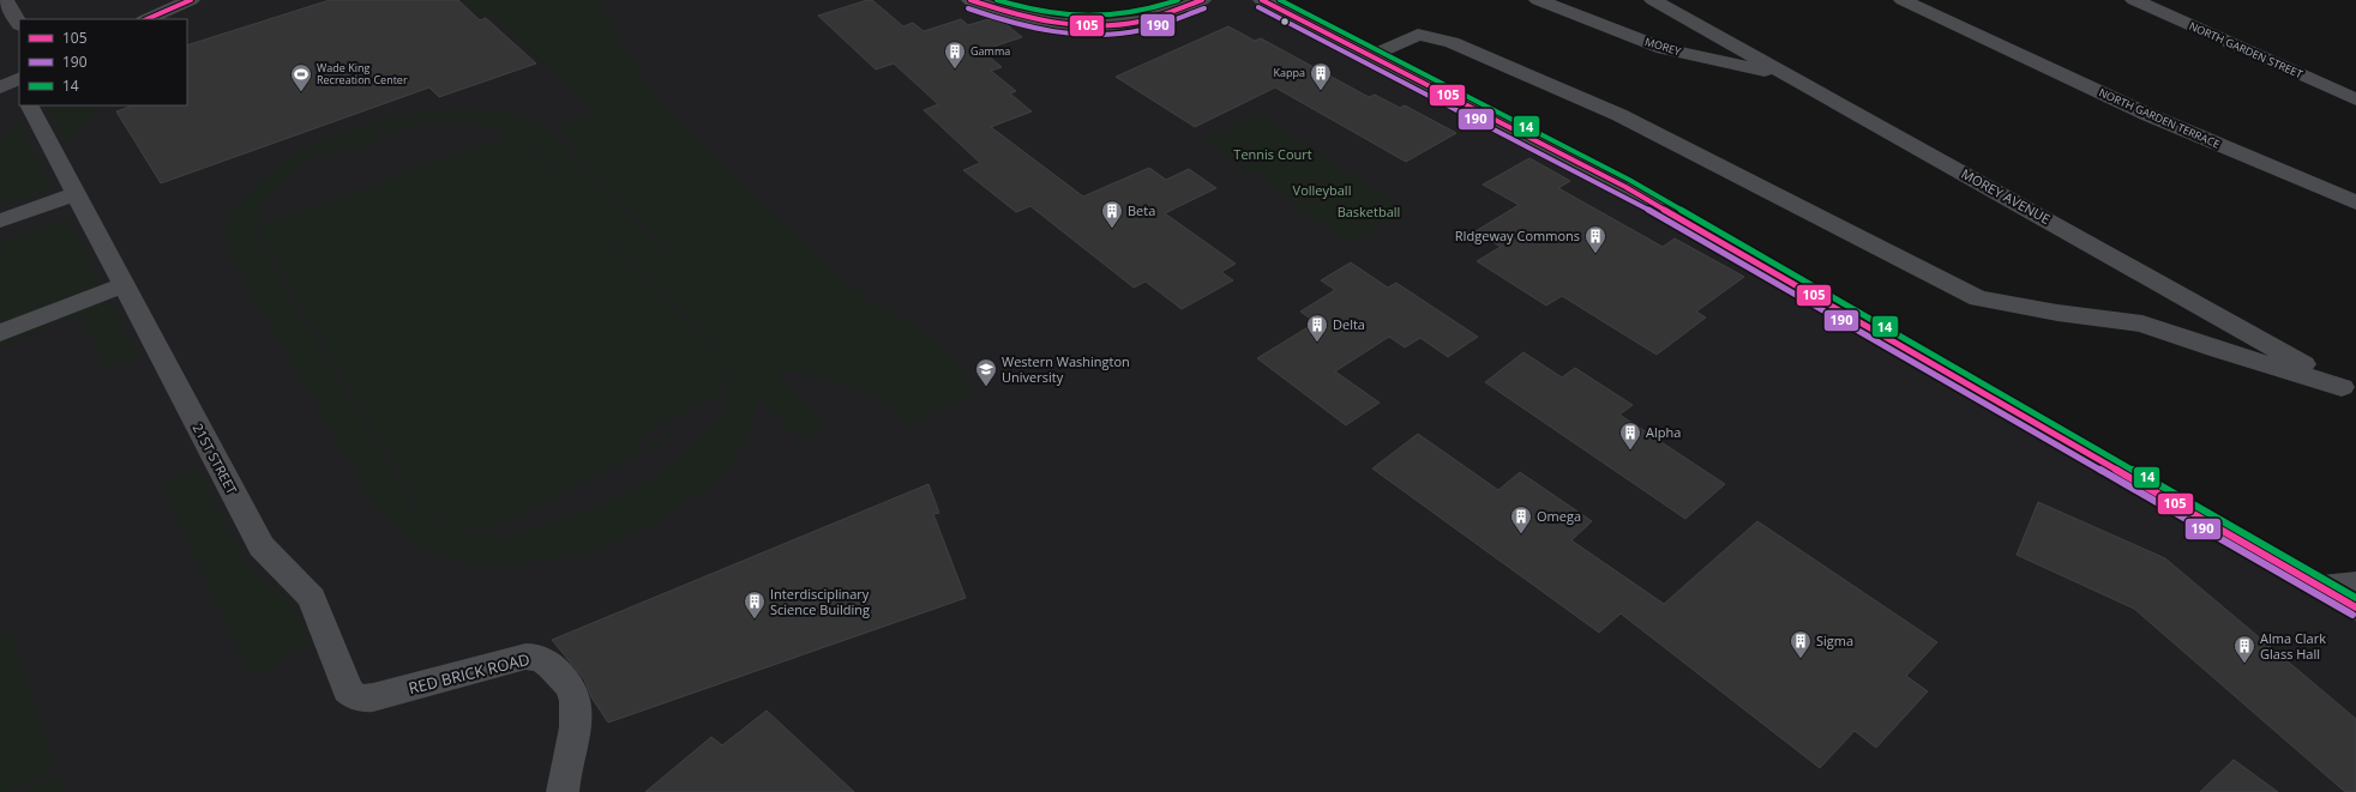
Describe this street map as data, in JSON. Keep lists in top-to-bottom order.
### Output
{
  "streets": {
    "street": [
      "MOREY",
      "NORTH GARDEN STREET",
      "NORTH GARDEN TERRACE",
      "MOREY AVENUE",
      "21ST STREET",
      "RED BRICK ROAD"
    ]
  },
  "crossings": [
    ["MOREY", "MOREY AVENUE"],
    ["21ST STREET", "RED BRICK ROAD"]
  ],
  "parks": ["Tennis Court", "Volleyball", "Basketball"],
  "places": {
    "building": [
      "Gamma",
      "Kappa",
      "Beta",
      "RIdgeway Commons",
      "Delta",
      "Alpha",
      "Omega",
      "Interdisciplinary Science Building",
      "Sigma",
      "Alma Clark Glass Hall"
    ],
    "sports": ["Wade King Recreation Center"],
    "school or university": ["Western Washington University"]
  },
  "lines": ["transit line 105", "transit line 14", "transit line 190"],
  "legend": ["105", "190", "14"]
}
